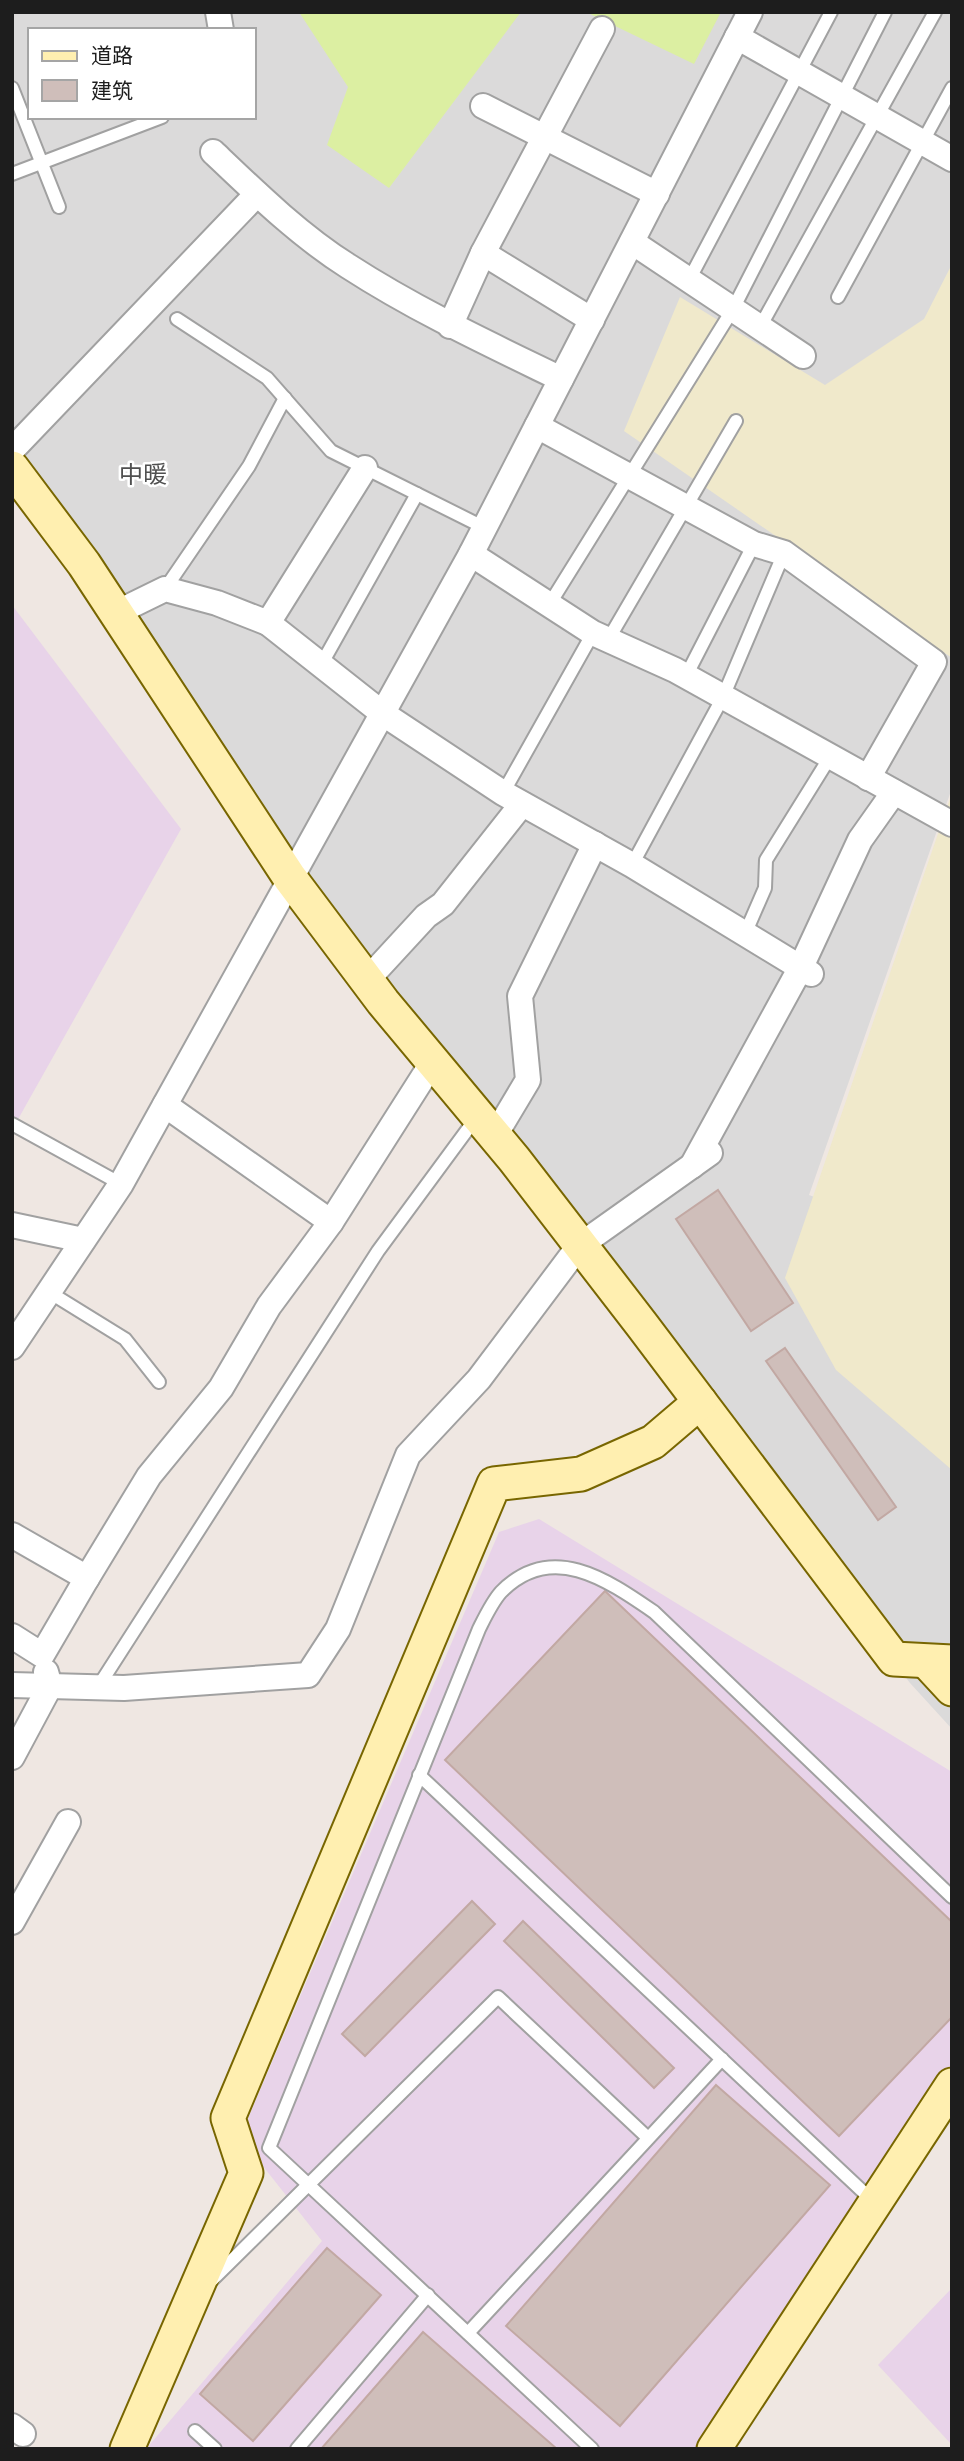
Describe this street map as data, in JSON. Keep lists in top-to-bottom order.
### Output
{
  "districts": ["中暖"],
  "legend": ["道路", "建筑"]
}
